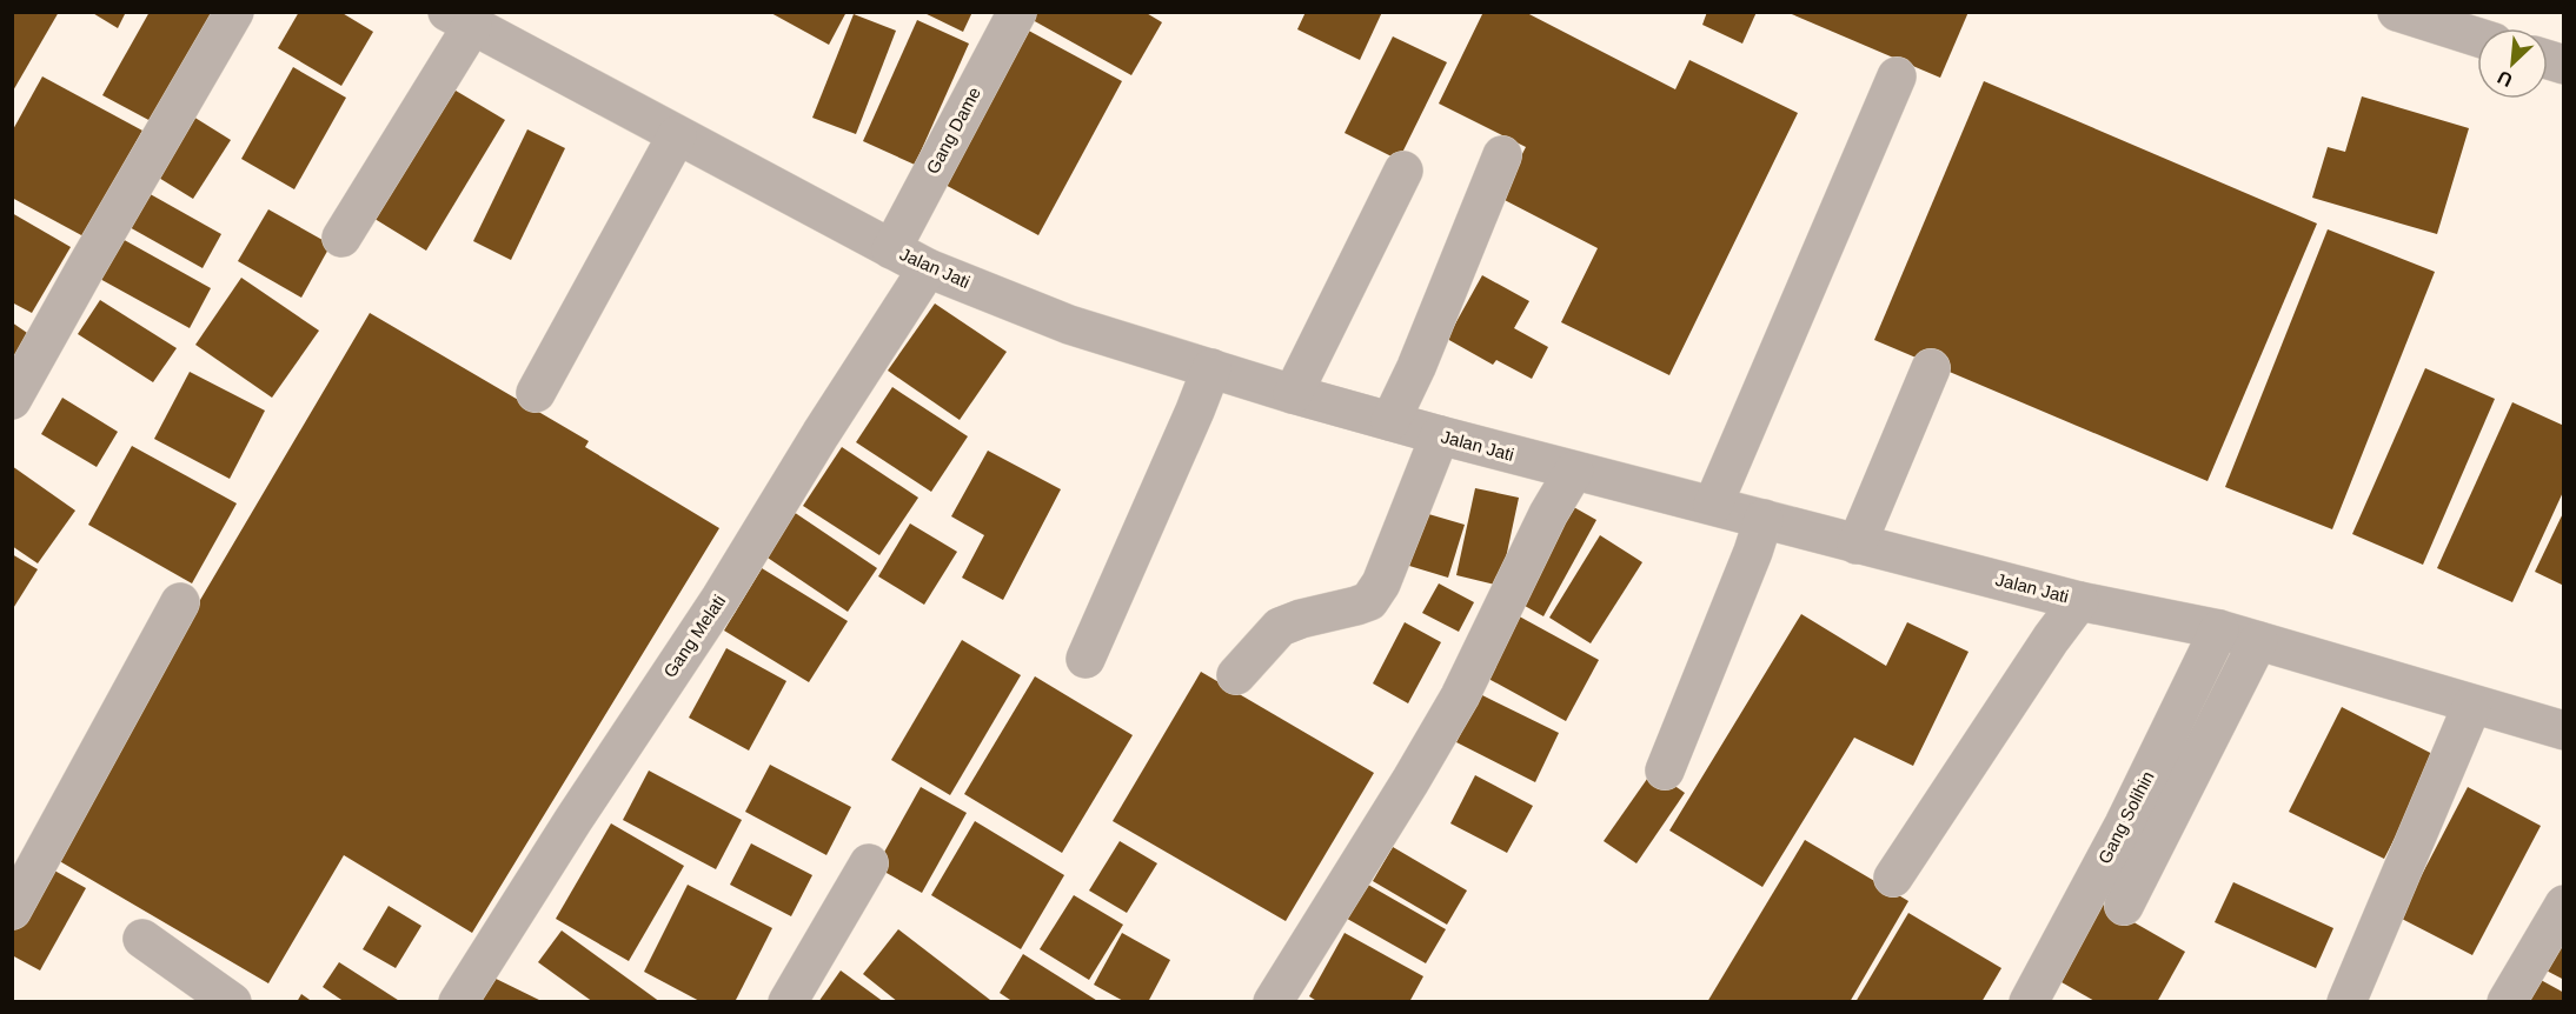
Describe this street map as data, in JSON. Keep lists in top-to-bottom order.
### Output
{
  "streets": {
    "street": [
      "Gang Dame",
      "Jalan Jati",
      "Gang Melati",
      "Gang Solihin"
    ]
  },
  "crossings": [
    ["Gang Dame", "Jalan Jati"],
    ["Jalan Jati", "Gang Melati"],
    ["Jalan Jati", "Gang Solihin"]
  ],
  "north": "bottom left"
}
